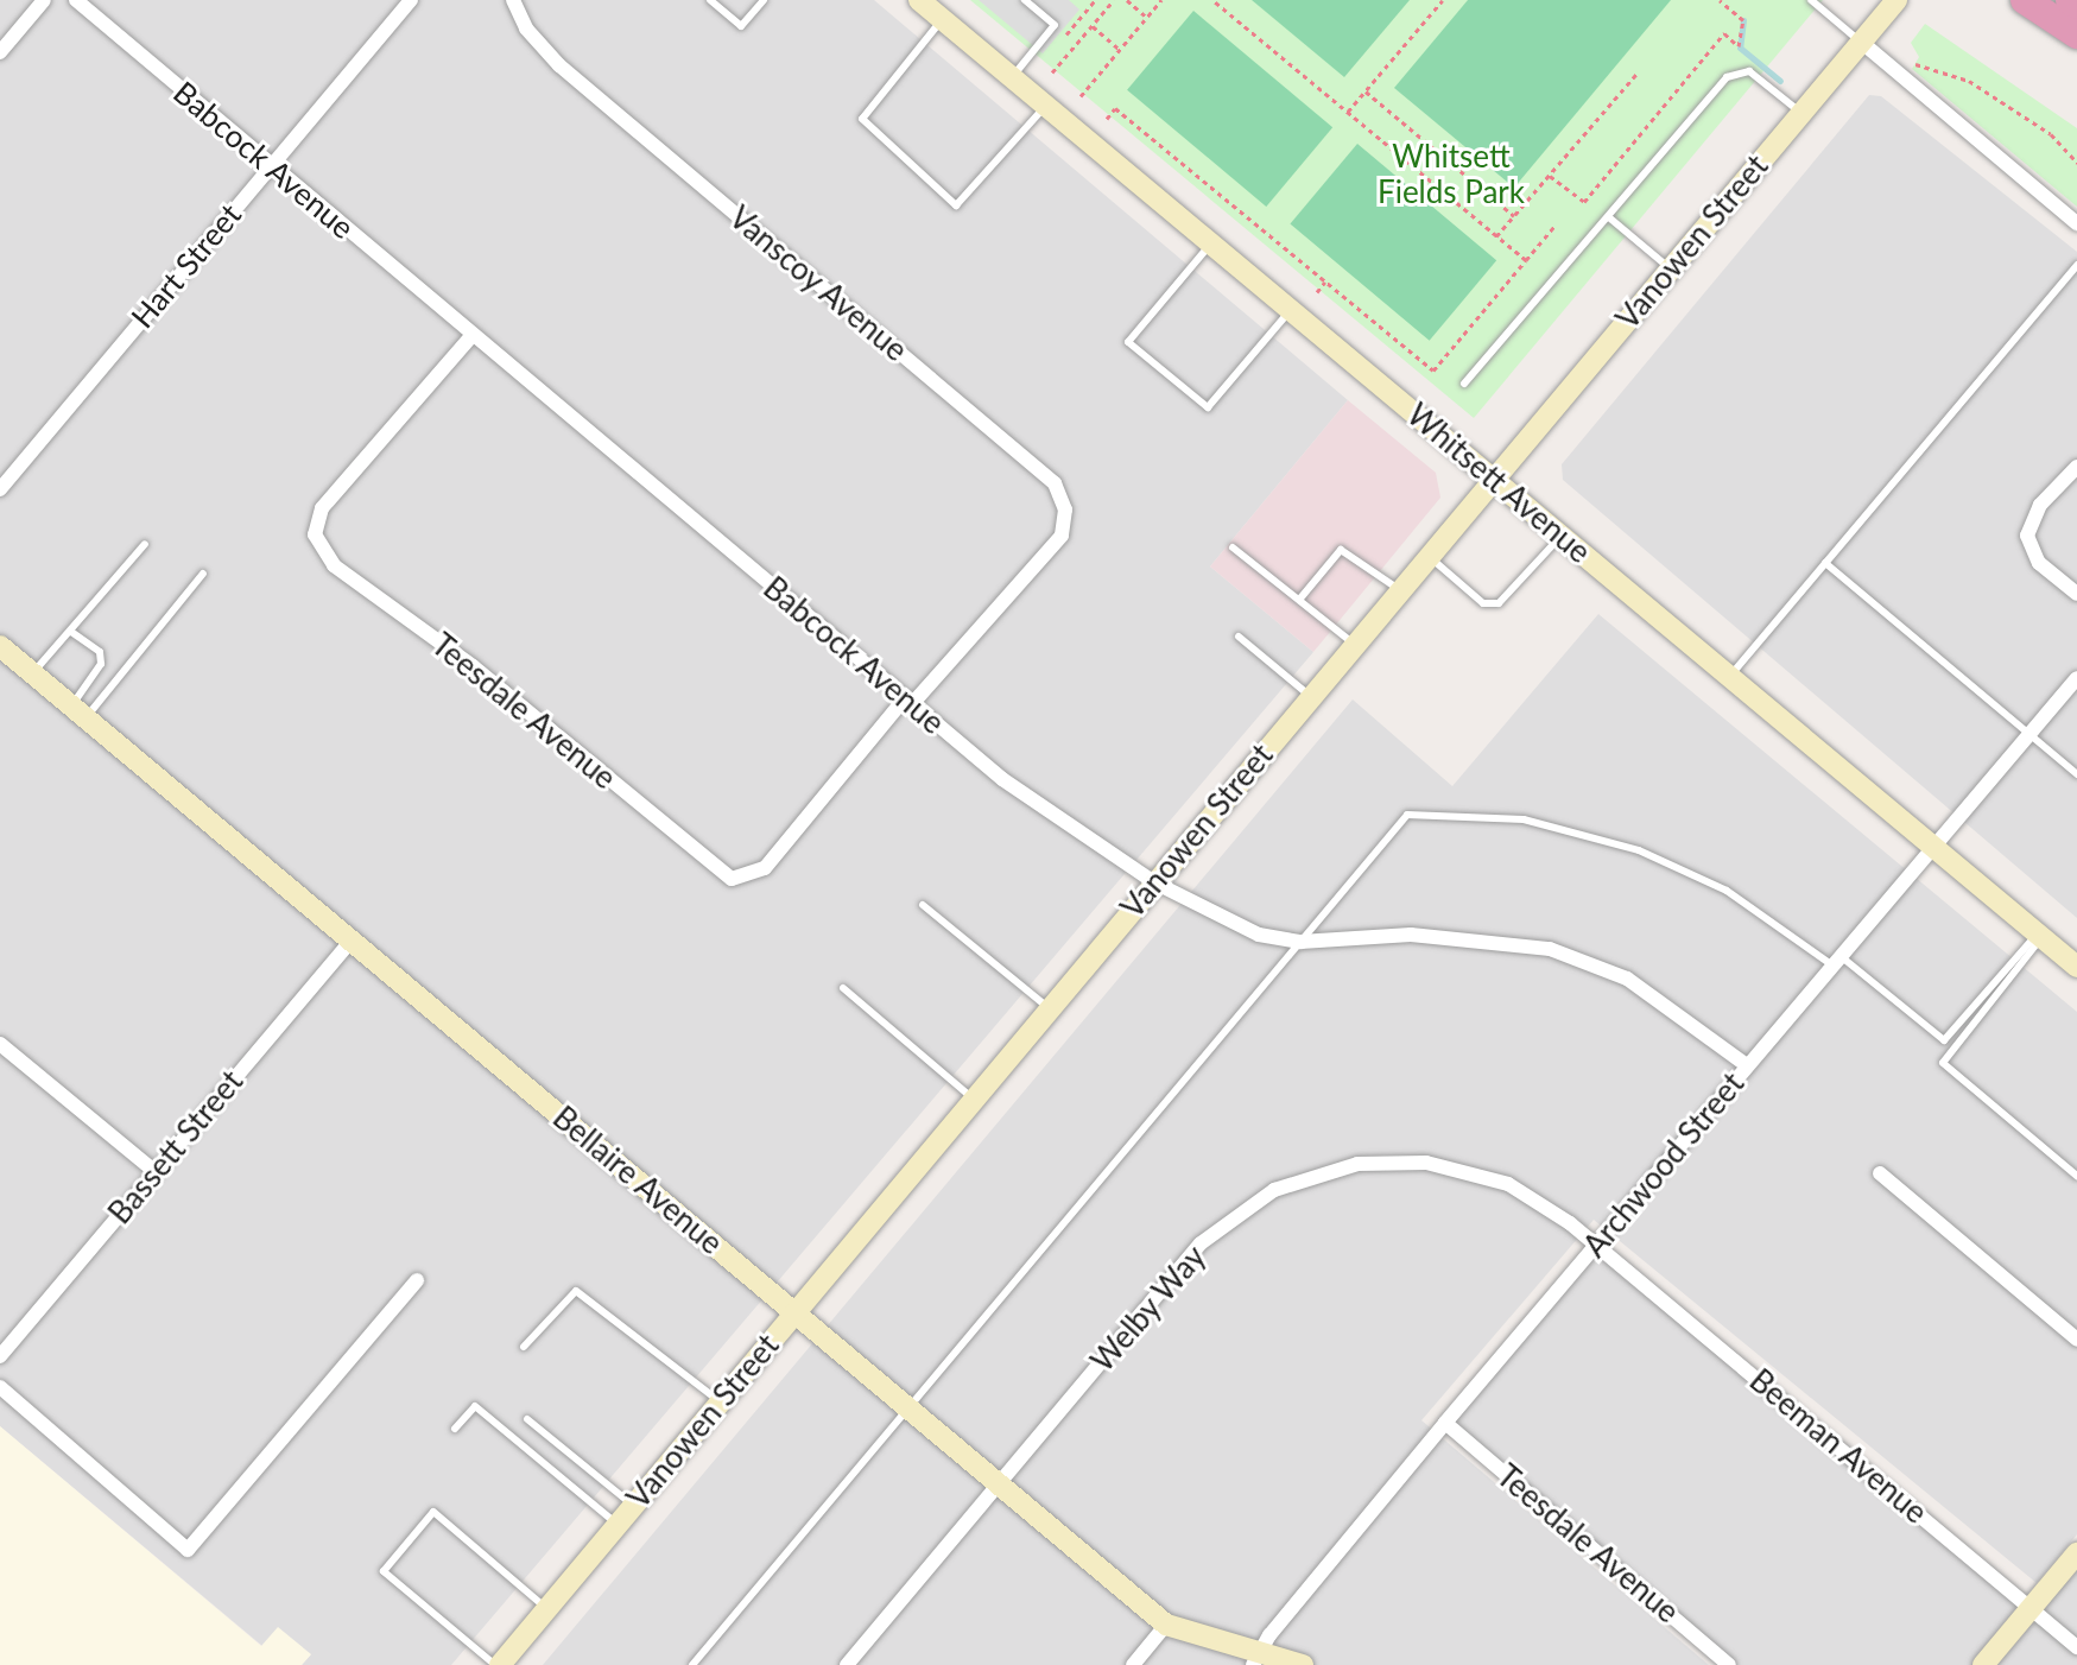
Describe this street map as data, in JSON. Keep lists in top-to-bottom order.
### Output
{
  "streets": {
    "main road": ["Vanowen Street", "Whitsett Avenue", "Bellaire Avenue"],
    "street": [
      "Babcock Avenue",
      "Hart Street",
      "Vanscoy Avenue",
      "Teesdale Avenue",
      "Bassett Street",
      "Archwood Street",
      "Welby Way",
      "Beeman Avenue"
    ]
  },
  "crossings": [
    ["Babcock Avenue", "Vanowen Street"],
    ["Babcock Avenue", "Hart Street"],
    ["Babcock Avenue", "Vanscoy Avenue"],
    ["Babcock Avenue", "Teesdale Avenue"],
    ["Babcock Avenue", "Archwood Street"],
    ["Vanowen Street", "Whitsett Avenue"],
    ["Vanowen Street", "Bellaire Avenue"],
    ["Vanscoy Avenue", "Teesdale Avenue"],
    ["Whitsett Avenue", "Archwood Street"],
    ["Teesdale Avenue", "Archwood Street"],
    ["Bassett Street", "Bellaire Avenue"],
    ["Archwood Street", "Bellaire Avenue"],
    ["Archwood Street", "Welby Way"],
    ["Archwood Street", "Beeman Avenue"],
    ["Bellaire Avenue", "Welby Way"],
    ["Welby Way", "Beeman Avenue"]
  ],
  "parks": ["Whitsett Fields Park"]
}
